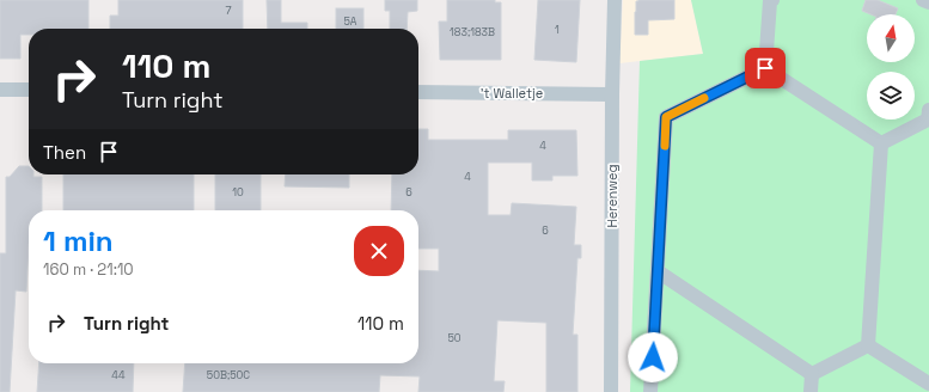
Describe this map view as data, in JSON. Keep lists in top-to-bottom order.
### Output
{
  "streets": {
    "street": ["'t Walletje", "Herenweg"]
  },
  "crossings": [
    ["'t Walletje", "Herenweg"]
  ],
  "house_numbers": [
    "7",
    "5A",
    "1",
    "183;183B",
    "4",
    "4",
    "10",
    "6",
    "6",
    "50",
    "44",
    "50B;50C"
  ],
  "north": "top",
  "page": {
    "turn": ["110 m", "Turn right"],
    "then": "Then",
    "heading": ["1 min", "160 m · 21:10"],
    "list": [
      {
        "name": "Turn right",
        "value": "110 m"
      }
    ]
  }
}
